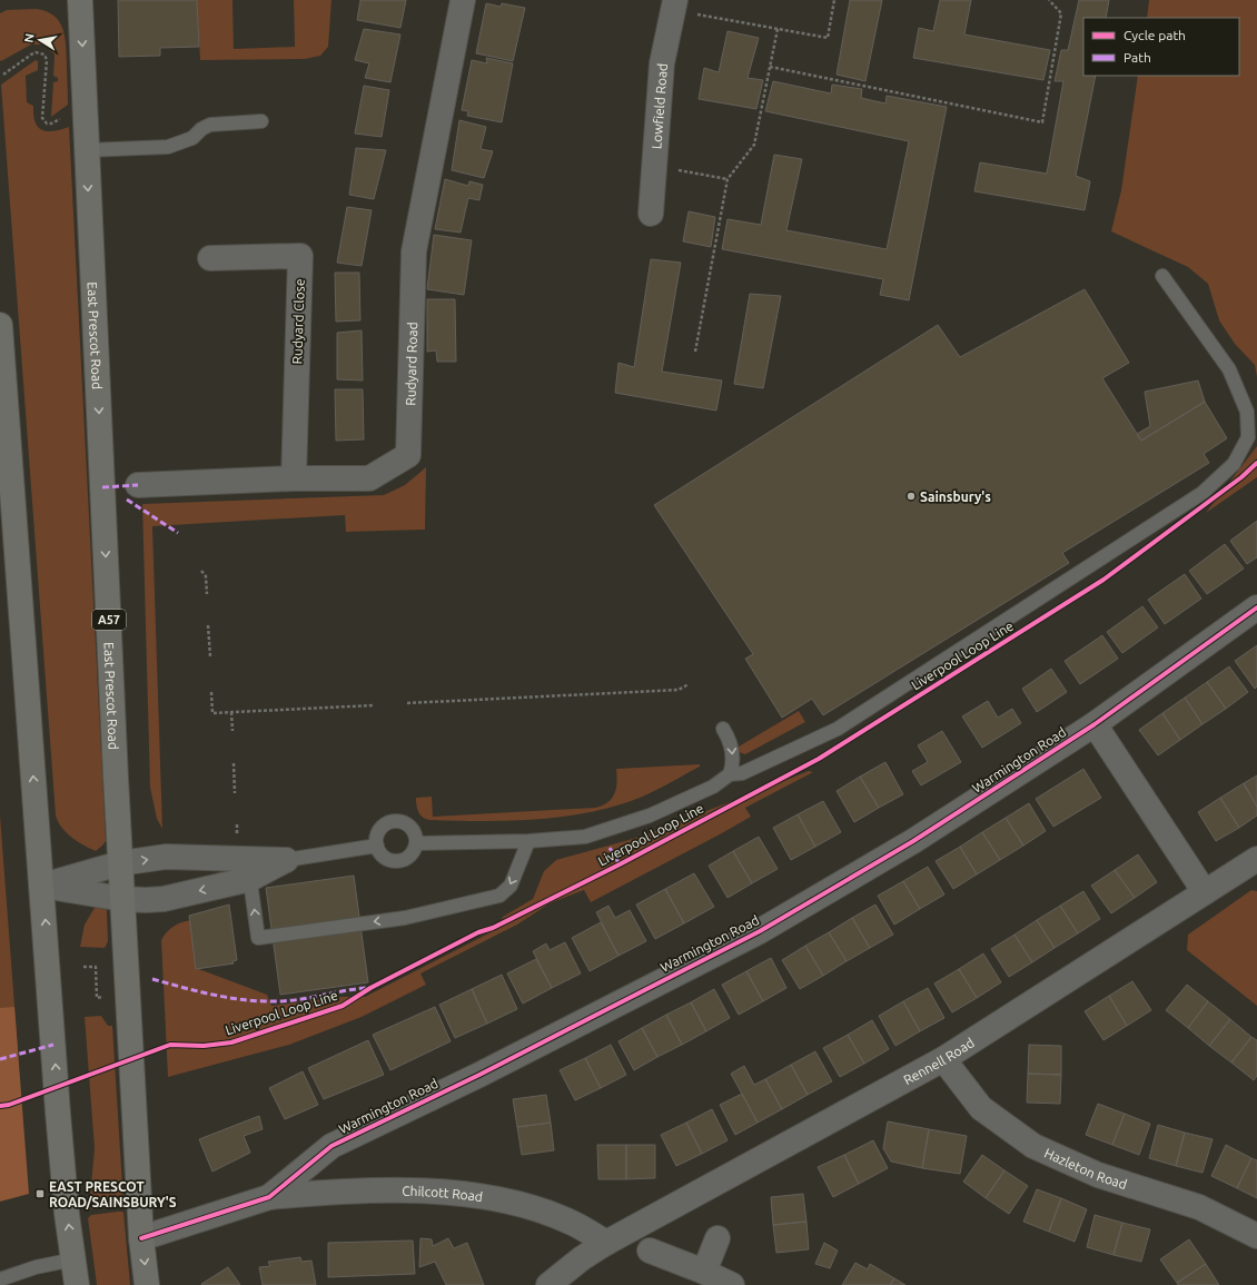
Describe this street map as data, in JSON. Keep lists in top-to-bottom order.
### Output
{
  "streets": {
    "highway": ["East Prescot Road", "A57"],
    "street": [
      "Lowfield Road",
      "Rudyard Close",
      "Rudyard Road",
      "Warmington Road",
      "Rennell Road",
      "Hazleton Road",
      "Chilcott Road"
    ],
    "cycle path": ["Liverpool Loop Line"]
  },
  "crossings": [
    ["Rudyard Close", "Rudyard Road"],
    ["East Prescot Road", "Warmington Road"],
    ["Warmington Road", "Chilcott Road"],
    ["Rennell Road", "Hazleton Road"],
    ["Rennell Road", "Chilcott Road"]
  ],
  "places": {
    "other": ["Sainsbury's"],
    "transit": ["EAST PRESCOT ROAD/SAINSBURY'S"]
  },
  "legend": ["Cycle path", "Path"],
  "north": "left"
}
